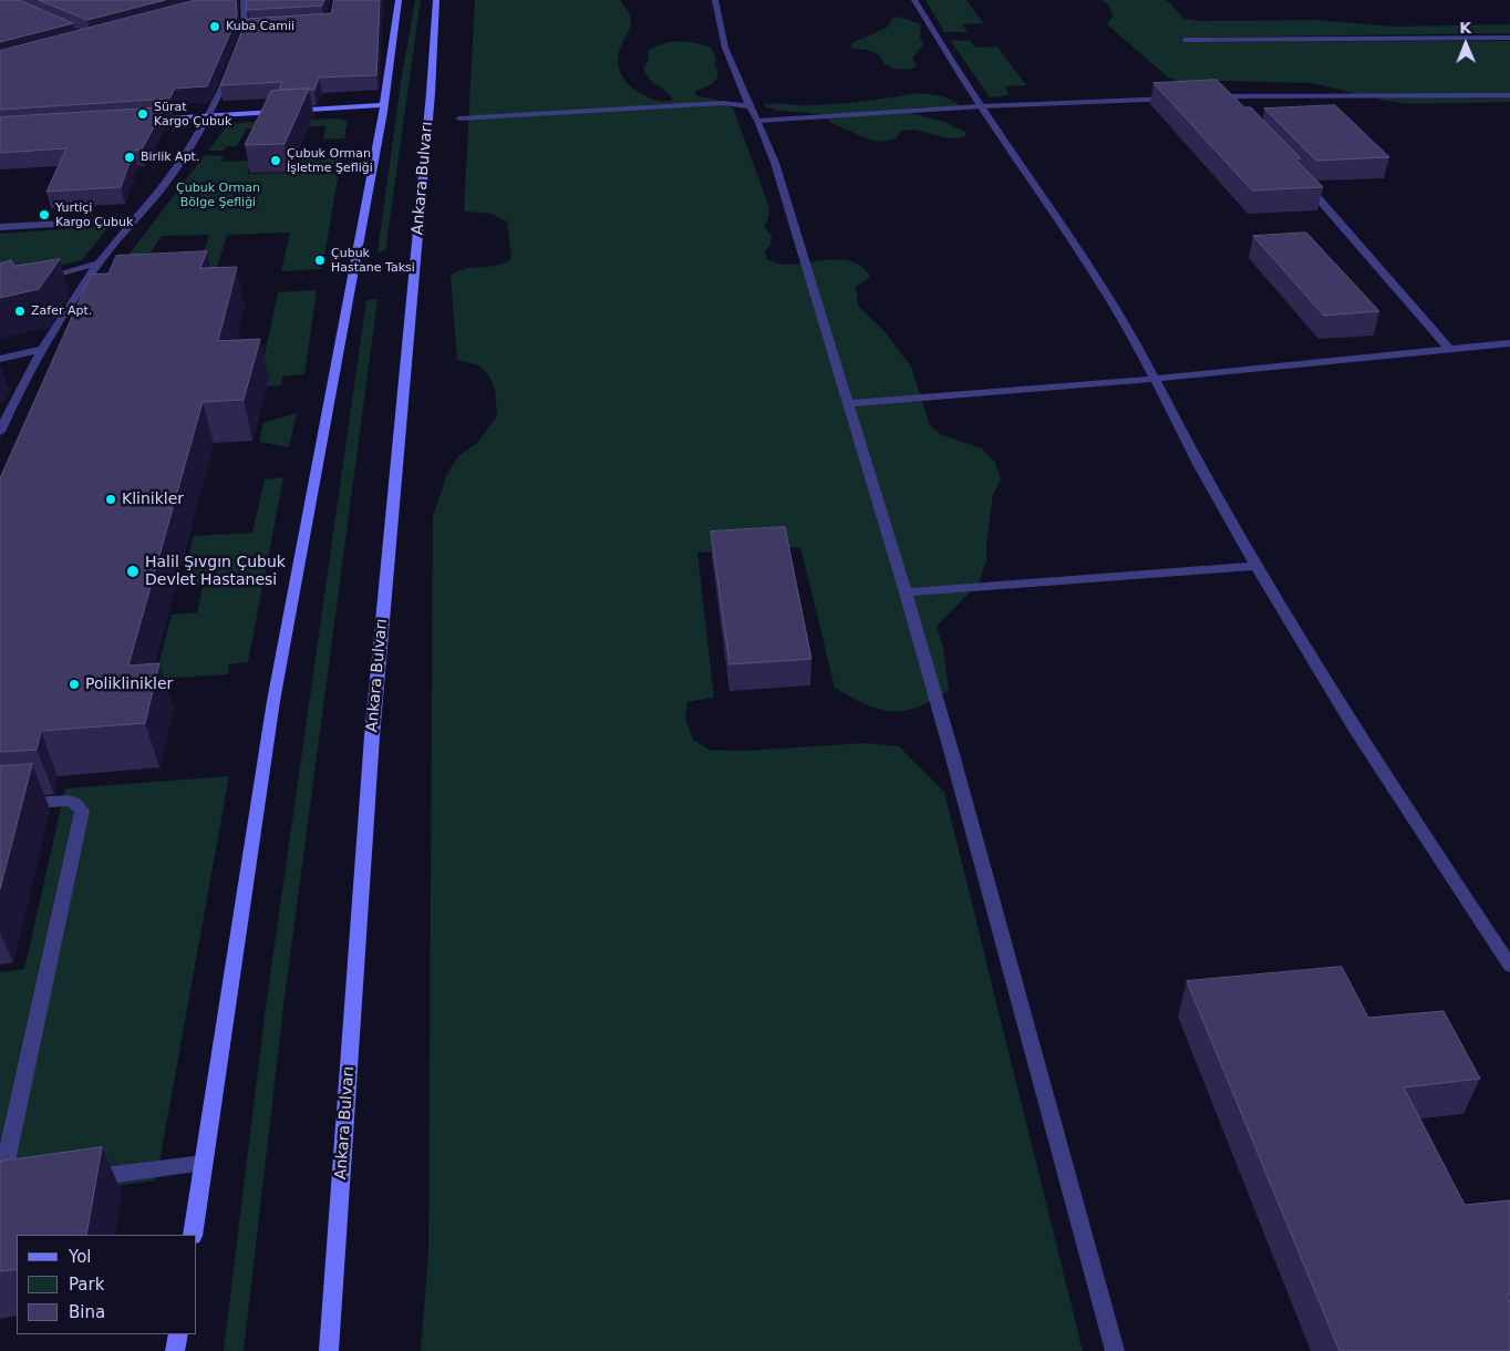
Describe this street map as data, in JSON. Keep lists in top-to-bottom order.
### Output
{
  "streets": {
    "main road": ["Ankara Bulvarı"]
  },
  "parks": ["Çubuk Orman Bölge Şefliği"],
  "places": [
    "Kuba Camii",
    "Sürat Kargo Çubuk",
    "Birlik Apt.",
    "Çubuk Orman İşletme Şefliği",
    "Yurtiçi Kargo Çubuk",
    "Çubuk Hastane Taksi",
    "Zafer Apt.",
    "Klinikler",
    "Halil Şıvgın Çubuk Devlet Hastanesi",
    "Poliklinikler"
  ],
  "legend": ["Yol", "Park", "Bina"],
  "north": "top"
}
